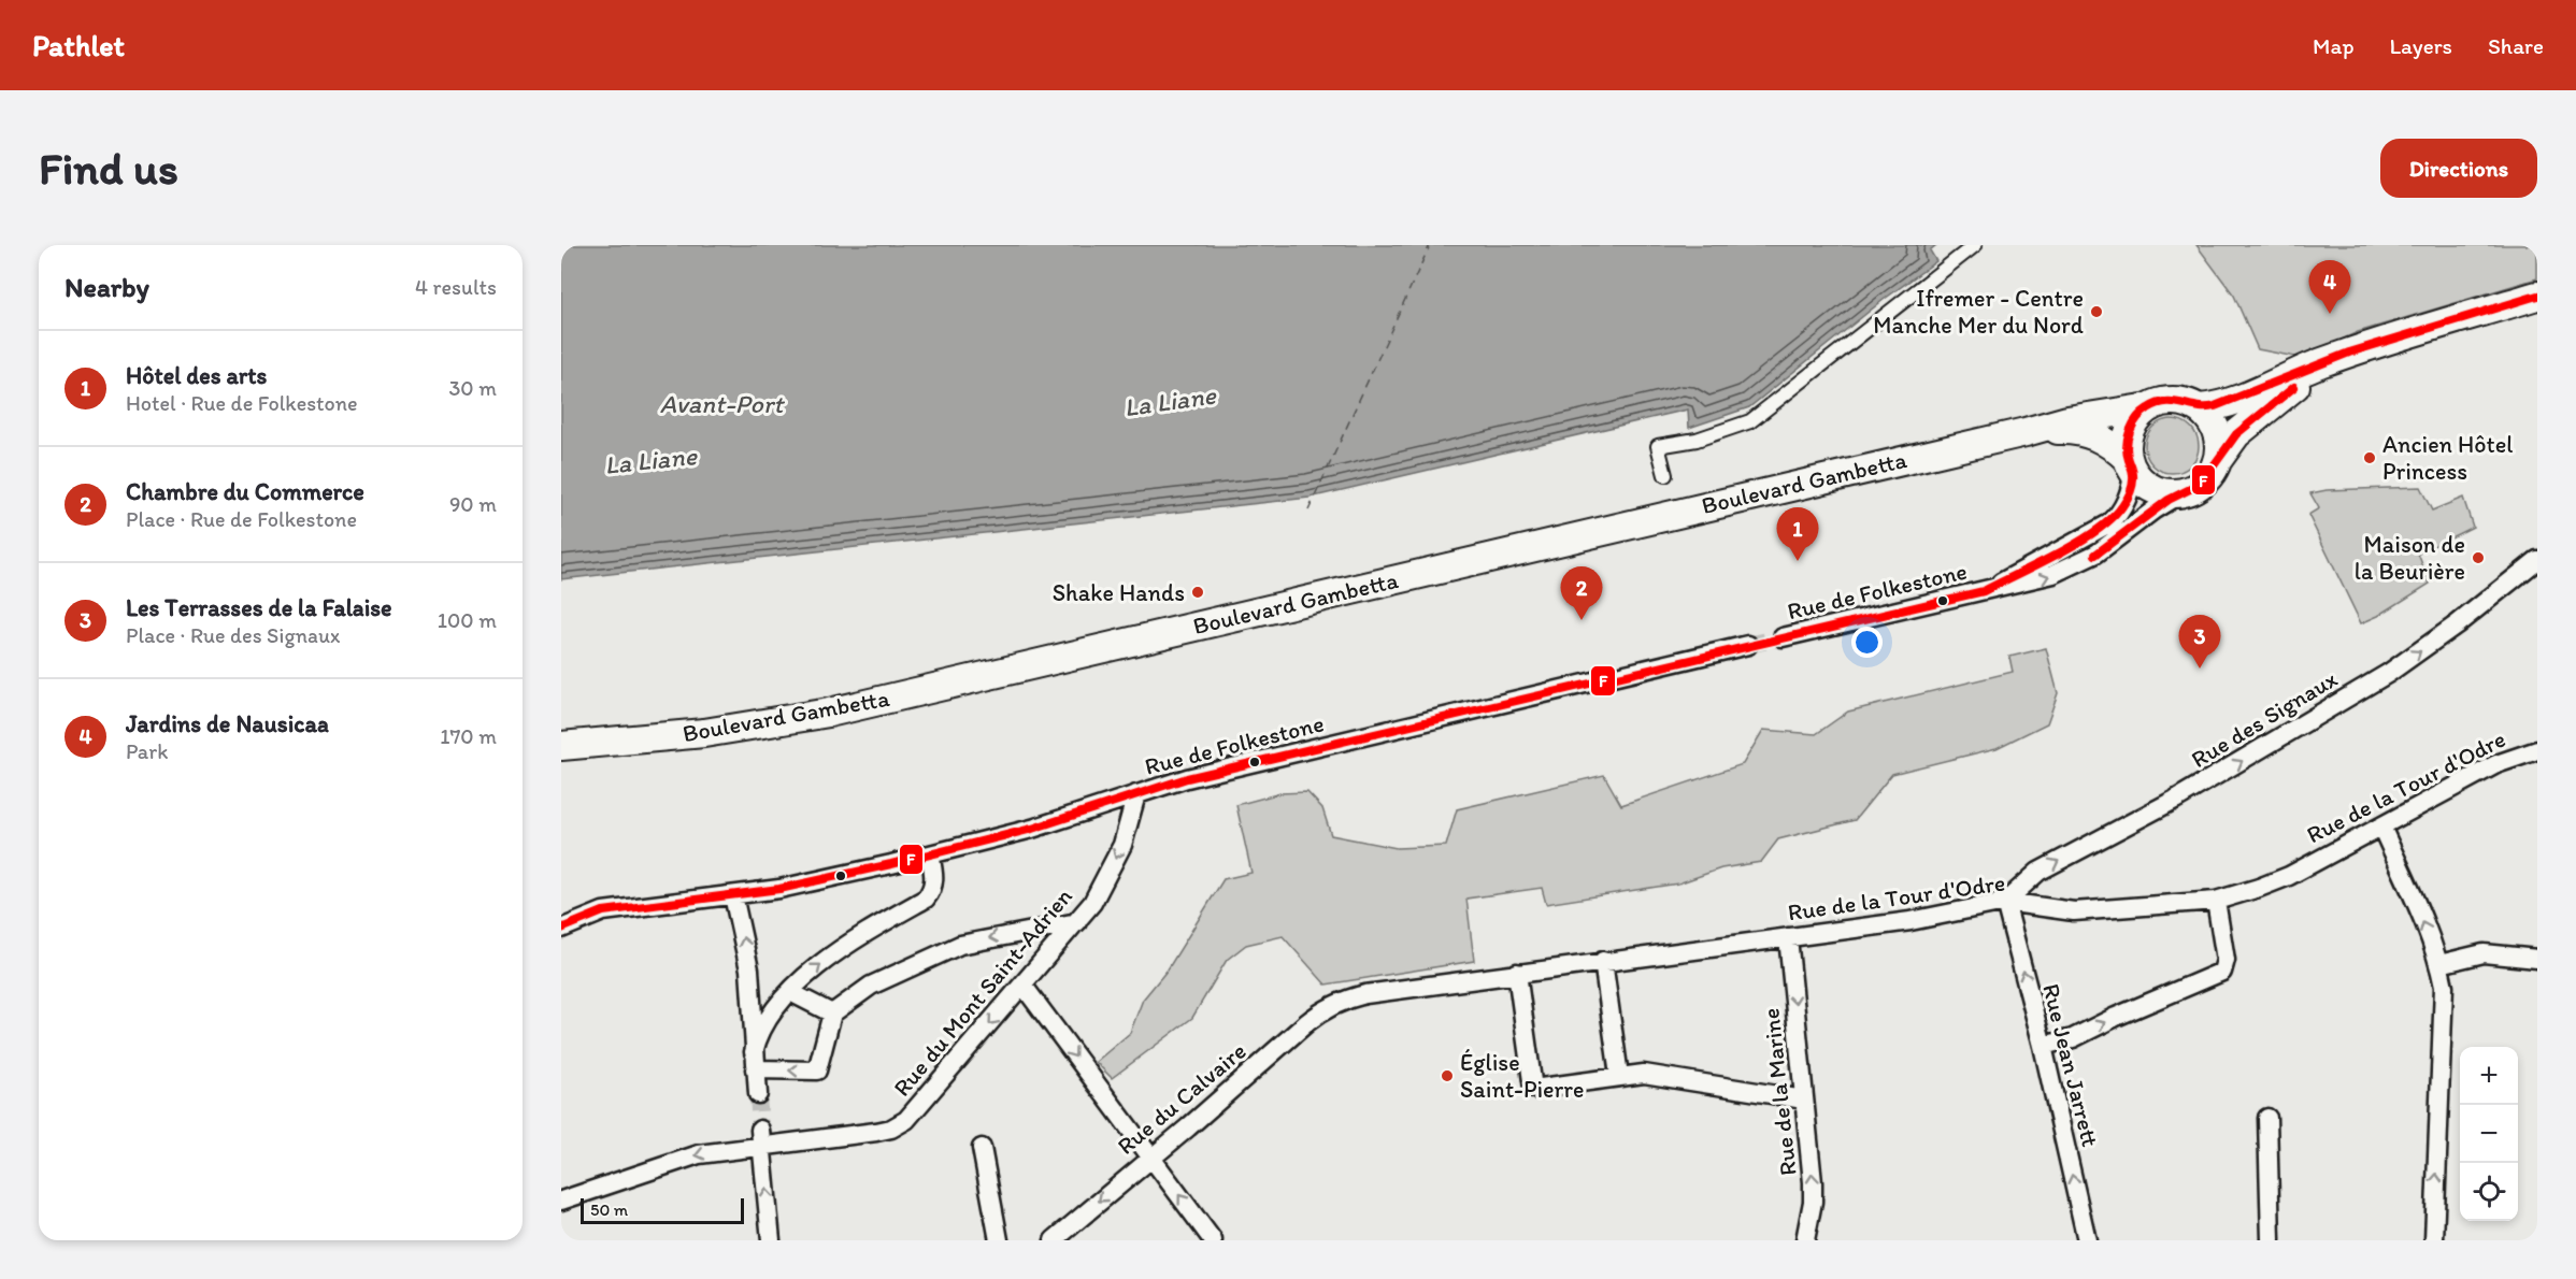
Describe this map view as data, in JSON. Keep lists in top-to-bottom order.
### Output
{
  "streets": {
    "main road": ["Boulevard Gambetta"],
    "street": [
      "Rue de Folkestone",
      "Rue des Signaux",
      "Rue de la Tour d'Odre",
      "Rue du Mont Saint-Adrien",
      "Rue Jean Jarrett",
      "Rue de la Marine",
      "Rue du Calvaire"
    ]
  },
  "crossings": [
    ["Boulevard Gambetta", "Rue de Folkestone"],
    ["Rue de Folkestone", "Rue du Mont Saint-Adrien"],
    ["Rue des Signaux", "Rue de la Tour d'Odre"],
    ["Rue des Signaux", "Rue Jean Jarrett"],
    ["Rue de la Tour d'Odre", "Rue Jean Jarrett"],
    ["Rue de la Tour d'Odre", "Rue de la Marine"],
    ["Rue de la Tour d'Odre", "Rue du Calvaire"]
  ],
  "one_way": ["Rue des Signaux", "Rue Jean Jarrett"],
  "water": ["La Liane", "Avant-Port"],
  "places": [
    "Ifremer - Centre Manche Mer du Nord",
    "Ancien Hôtel Princess",
    "Maison de la Beurière",
    "Shake Hands",
    "Église Saint-Pierre"
  ],
  "lines": ["transit line F"],
  "scale_bar": "50 m",
  "page": {
    "header": "Pathlet",
    "nav": ["Map", "Layers", "Share"],
    "buttons": "Directions",
    "title": "Find us",
    "heading": ["Nearby", "4 results"],
    "pins": [
      "4",
      "1",
      "2",
      "3"
    ],
    "list": [
      {
        "mark": "1",
        "name": "Hôtel des arts",
        "note": "Hotel · Rue de Folkestone",
        "value": "30 m"
      },
      {
        "mark": "2",
        "name": "Chambre du Commerce",
        "note": "Place · Rue de Folkestone",
        "value": "90 m"
      },
      {
        "mark": "3",
        "name": "Les Terrasses de la Falaise",
        "note": "Place · Rue des Signaux",
        "value": "100 m"
      },
      {
        "mark": "4",
        "name": "Jardins de Nausicaa",
        "note": "Park",
        "value": "170 m"
      }
    ],
    "map_buttons": ["+", "−"],
    "scale": "50 m"
  }
}
